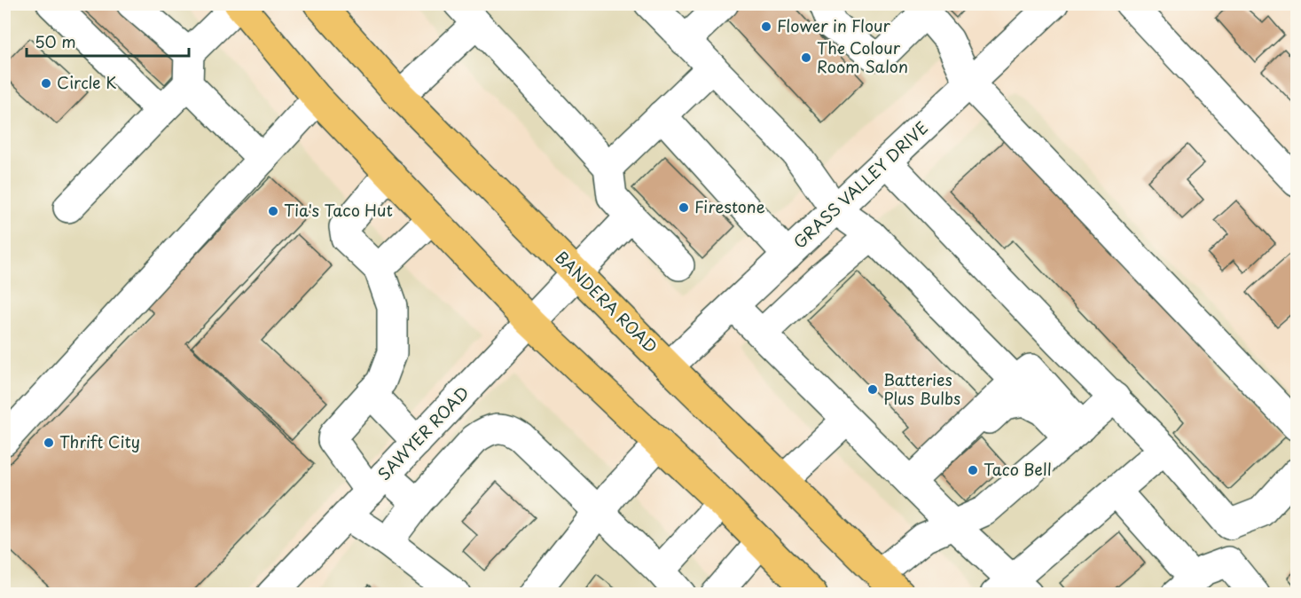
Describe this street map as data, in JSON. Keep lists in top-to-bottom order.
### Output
{
  "streets": {
    "main road": ["BANDERA ROAD"],
    "street": ["GRASS VALLEY DRIVE", "SAWYER ROAD"]
  },
  "crossings": [
    ["GRASS VALLEY DRIVE", "BANDERA ROAD"],
    ["BANDERA ROAD", "SAWYER ROAD"]
  ],
  "places": [
    "Flower in Flour",
    "The Colour Room Salon",
    "Circle K",
    "Firestone",
    "Tia's Taco Hut",
    "Batteries Plus Bulbs",
    "Thrift City",
    "Taco Bell"
  ],
  "scale_bar": "50 m"
}
